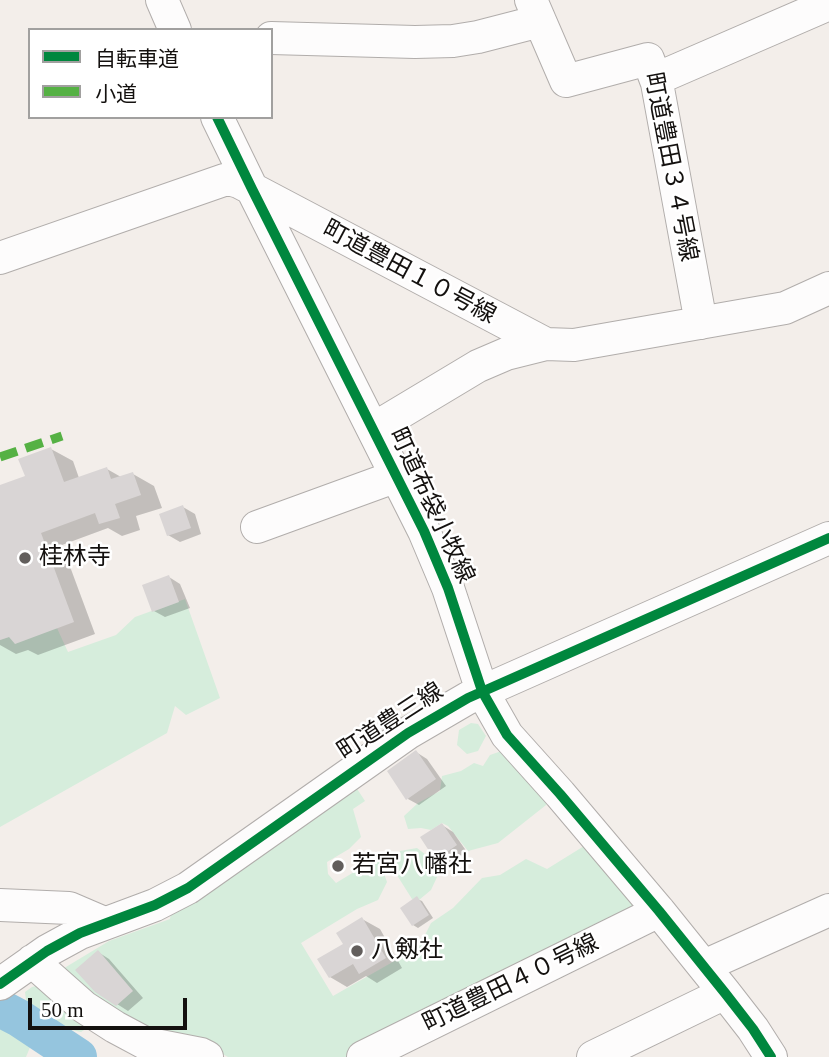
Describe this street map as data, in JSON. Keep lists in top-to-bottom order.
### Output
{
  "streets": {
    "street": [
      "町道豊田３４号線",
      "町道豊田１０号線",
      "町道布袋小牧線",
      "町道豊三線",
      "町道豊田４０号線"
    ]
  },
  "crossings": [
    ["町道豊田３４号線", "町道豊田１０号線"],
    ["町道豊田１０号線", "町道布袋小牧線"],
    ["町道布袋小牧線", "町道豊三線"],
    ["町道布袋小牧線", "町道豊田４０号線"]
  ],
  "places": ["桂林寺", "若宮八幡社", "八剱社"],
  "legend": ["自転車道", "小道"],
  "scale_bar": "50 m"
}
